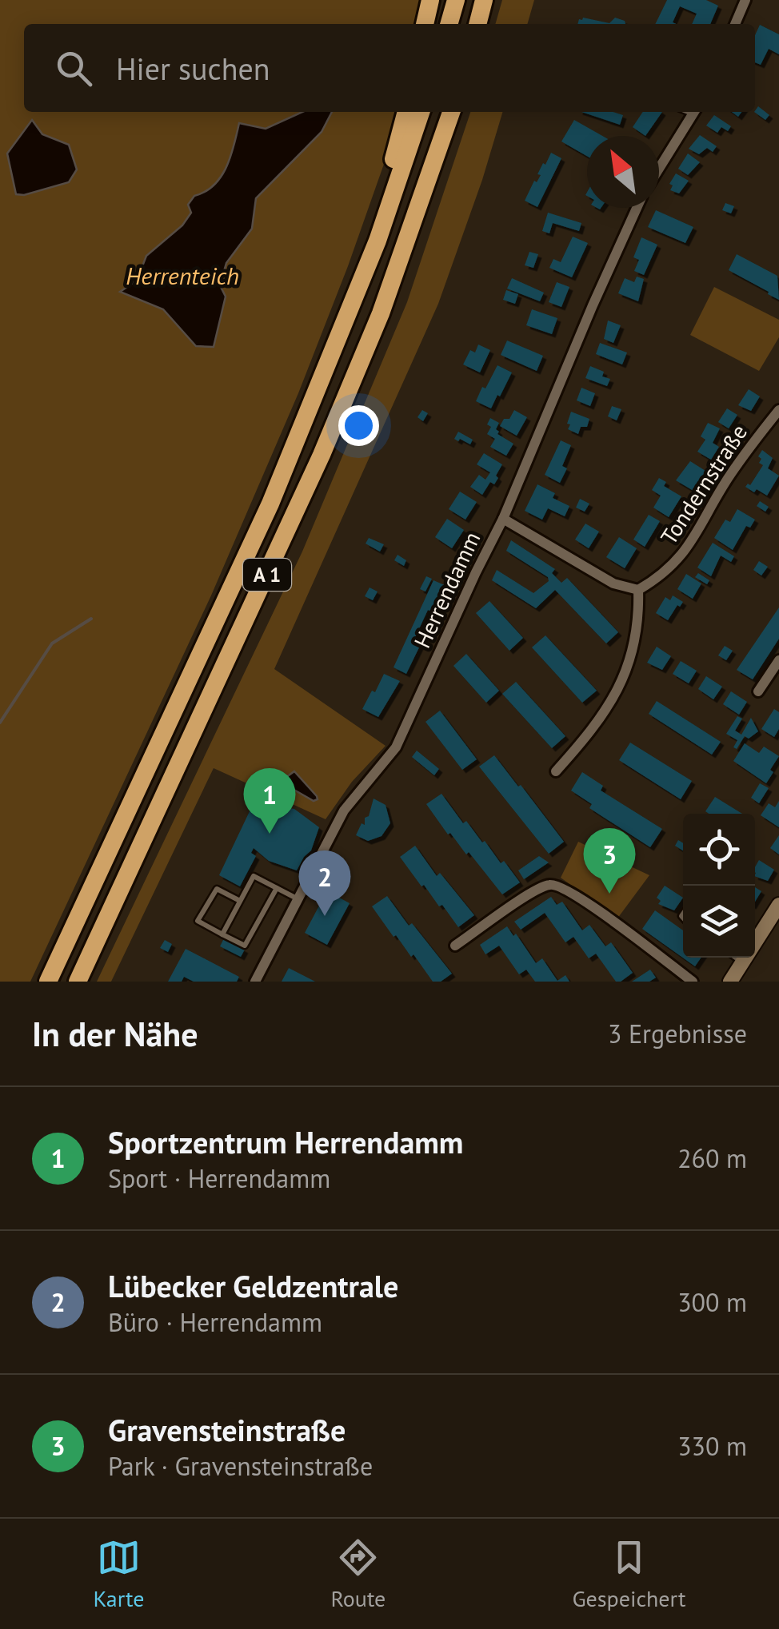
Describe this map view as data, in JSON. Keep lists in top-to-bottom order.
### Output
{
  "streets": {
    "highway": ["A 1"],
    "street": ["Tondernstraße", "Herrendamm"]
  },
  "water": ["Herrenteich"],
  "north": "top left",
  "page": {
    "search": "Hier suchen",
    "pins": ["1", "3", "2"],
    "heading": ["In der Nähe", "3 Ergebnisse"],
    "list": [
      {
        "mark": "1",
        "name": "Sportzentrum Herrendamm",
        "note": "Sport · Herrendamm",
        "value": "260 m"
      },
      {
        "mark": "2",
        "name": "Lübecker Geldzentrale",
        "note": "Büro · Herrendamm",
        "value": "300 m"
      },
      {
        "mark": "3",
        "name": "Gravensteinstraße",
        "note": "Park · Gravensteinstraße",
        "value": "330 m"
      }
    ],
    "nav": ["Karte", "Route", "Gespeichert"]
  }
}
